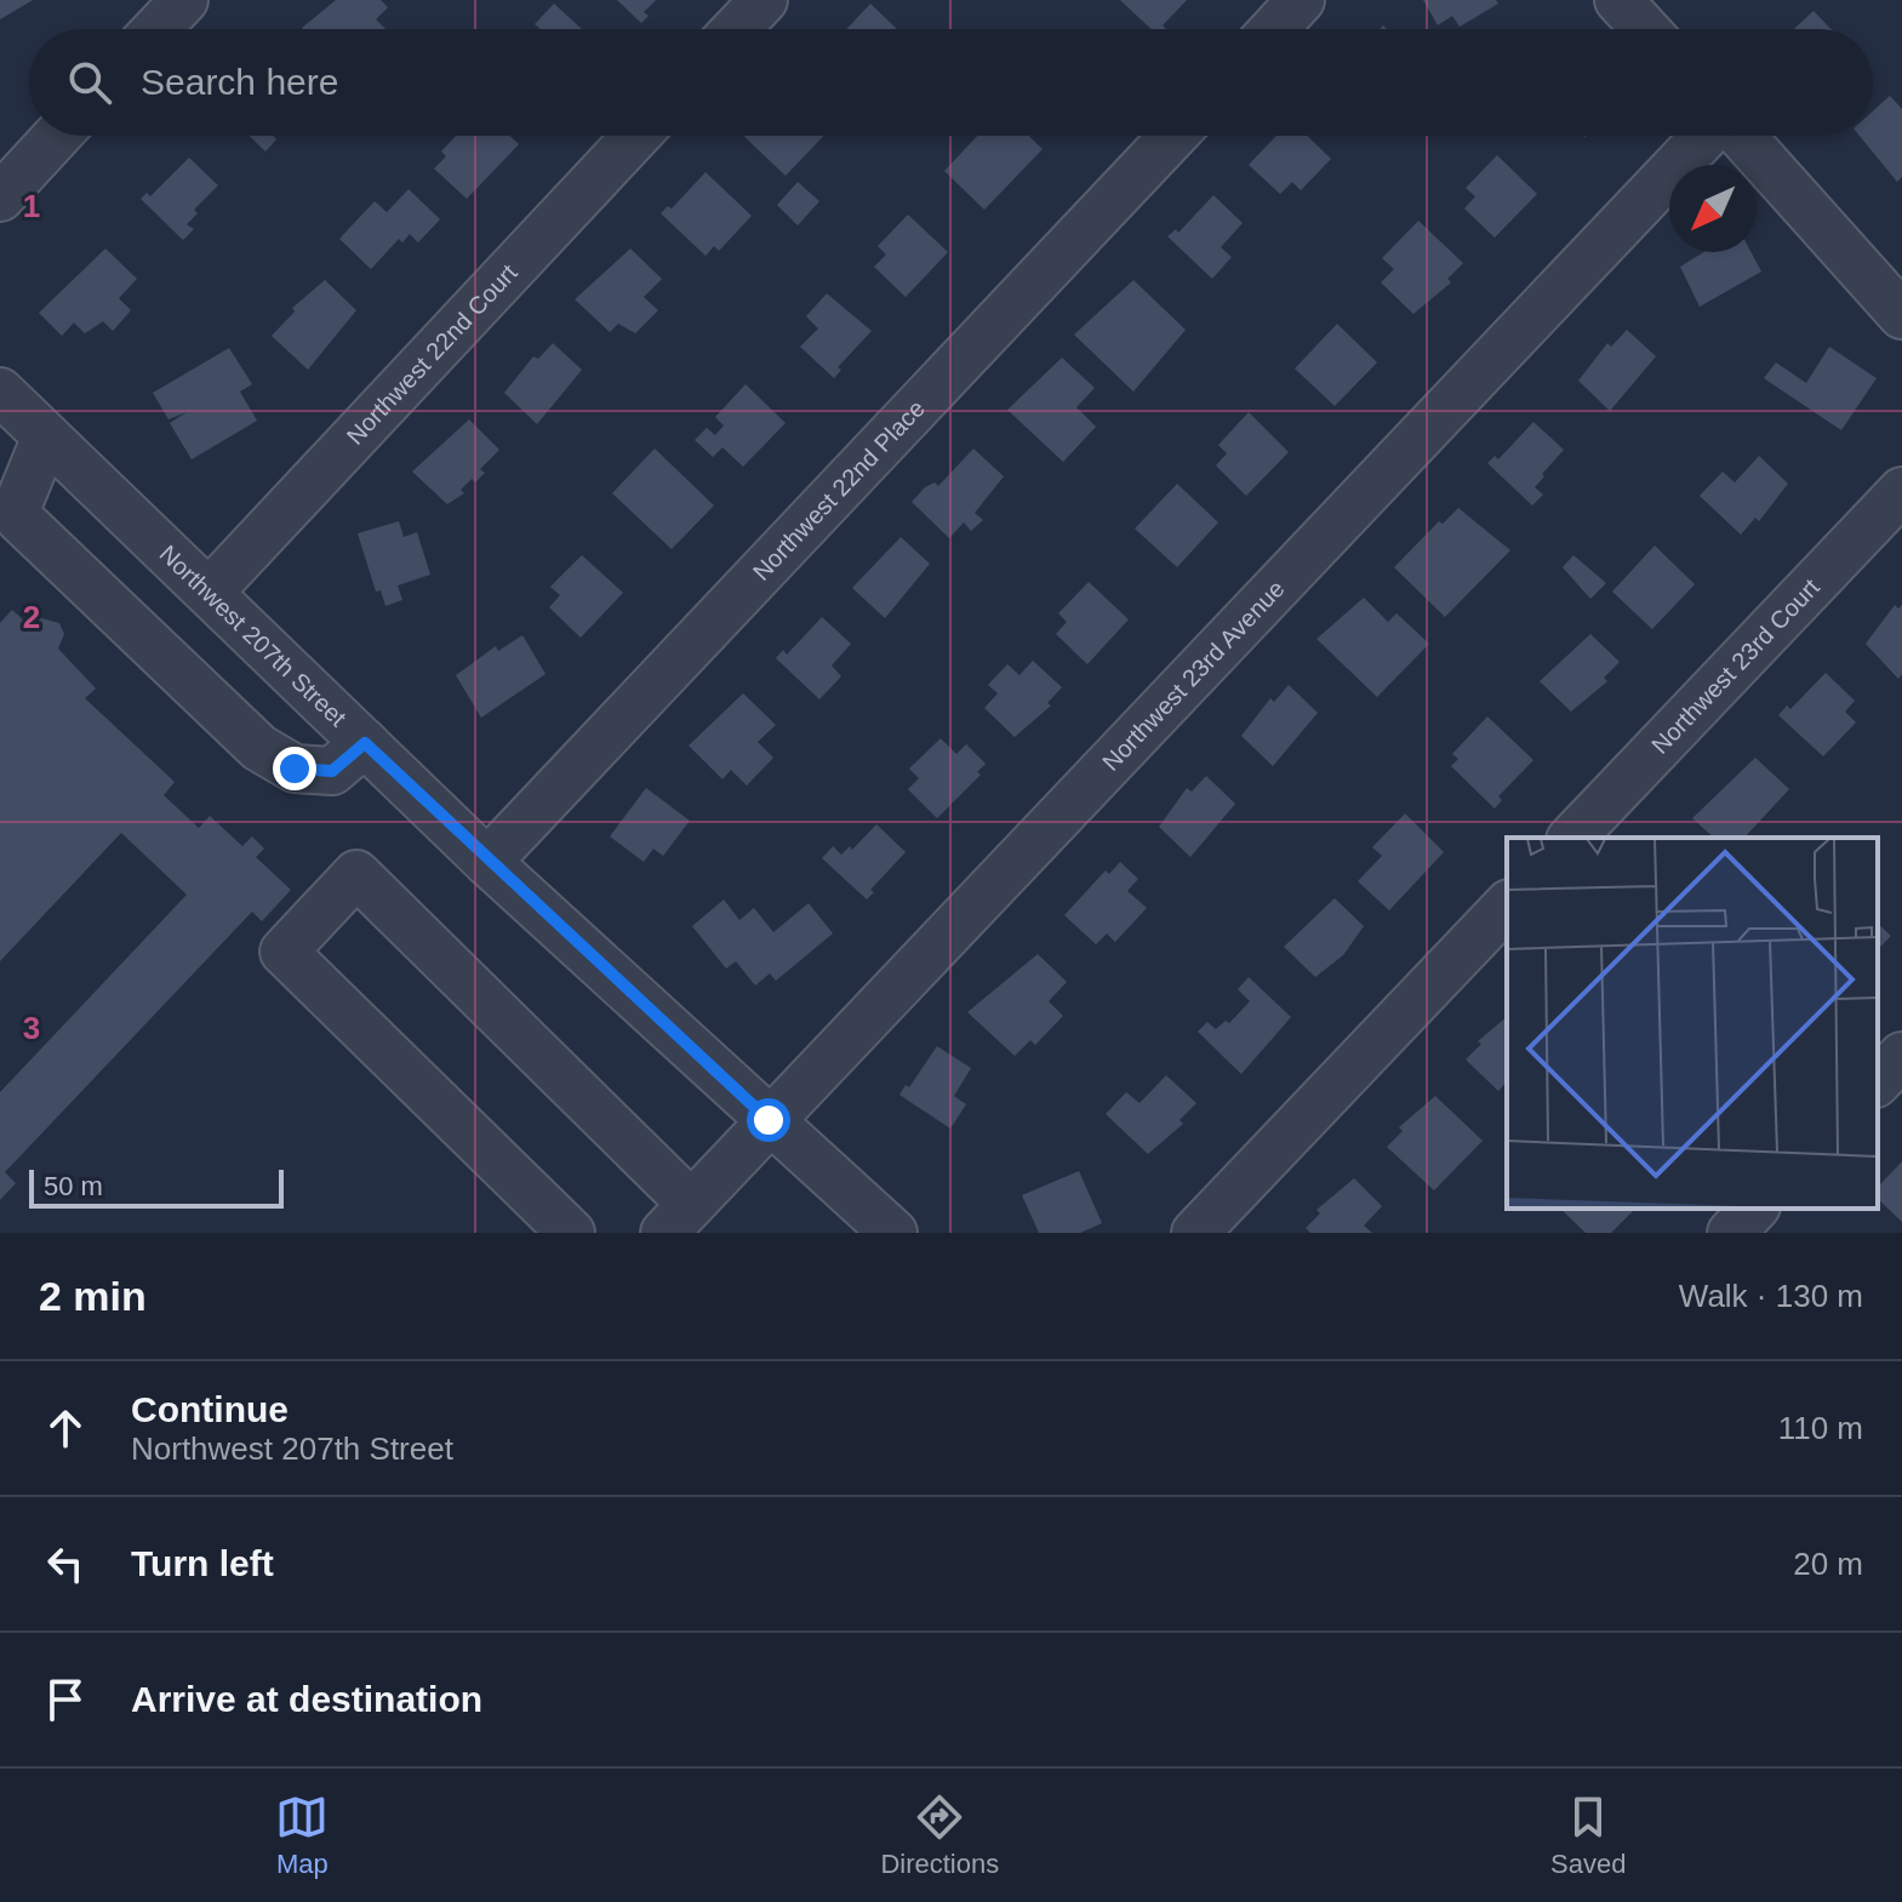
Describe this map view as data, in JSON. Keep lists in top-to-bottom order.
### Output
{
  "streets": {
    "street": [
      "Northwest 22nd Court",
      "Northwest 22nd Place",
      "Northwest 207th Street",
      "Northwest 23rd Court",
      "Northwest 23rd Avenue"
    ]
  },
  "crossings": [
    ["Northwest 22nd Court", "Northwest 207th Street"],
    ["Northwest 22nd Place", "Northwest 207th Street"],
    ["Northwest 207th Street", "Northwest 23rd Avenue"]
  ],
  "scale_bar": "50 m",
  "north": "bottom left",
  "page": {
    "search": "Search here",
    "scale": "50 m",
    "heading": ["2 min", "Walk · 130 m"],
    "list": [
      ["Continue", "Northwest 207th Street", "110 m"],
      ["Turn left", "20 m"],
      "Arrive at destination"
    ],
    "nav": ["Map", "Directions", "Saved"]
  },
  "grid": {
    "rows": ["1", "2", "3"]
  }
}
